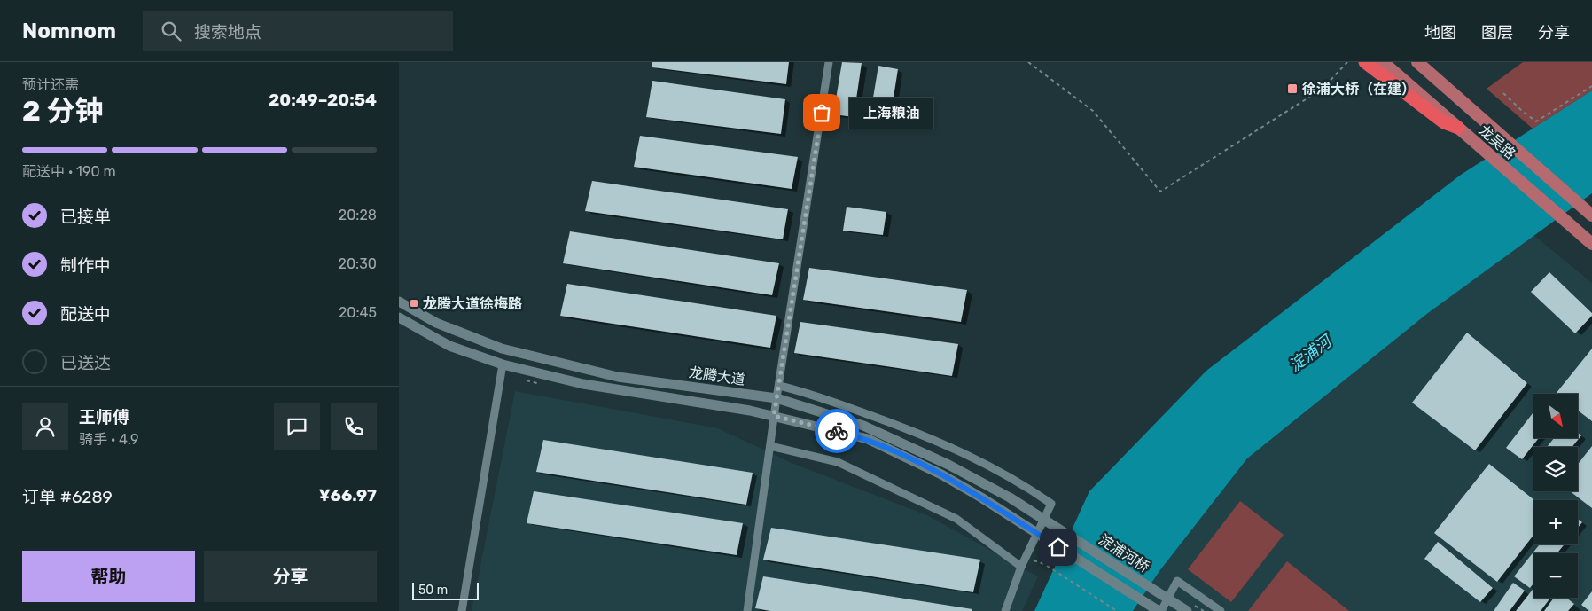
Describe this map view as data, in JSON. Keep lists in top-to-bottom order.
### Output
{
  "streets": {
    "main road": ["龙吴路", "龙腾大道", "淀浦河桥"]
  },
  "crossings": [
    ["龙腾大道", "淀浦河桥"]
  ],
  "water": ["淀浦河"],
  "places": {
    "transit": ["徐浦大桥（在建）", "龙腾大道徐梅路"],
    "other": ["上海粮油"]
  },
  "scale_bar": "50 m",
  "north": "bottom right",
  "page": {
    "header": "Nomnom",
    "search": "搜索地点",
    "nav": ["地图", "图层", "分享"],
    "heading": ["2 分钟", "预计还需", "20:49–20:54"],
    "panel": [
      "王师傅",
      "骑手 · 4.9",
      "订单 #6289",
      "¥66.97"
    ],
    "bubble": "上海粮油",
    "bar": "配送中 · 190 m",
    "list": [
      ["已接单", "20:28"],
      ["制作中", "20:30"],
      ["配送中", "20:45"],
      "已送达"
    ],
    "map_buttons": ["+", "−"],
    "buttons": ["帮助", "分享"],
    "scale": "50 m"
  }
}
